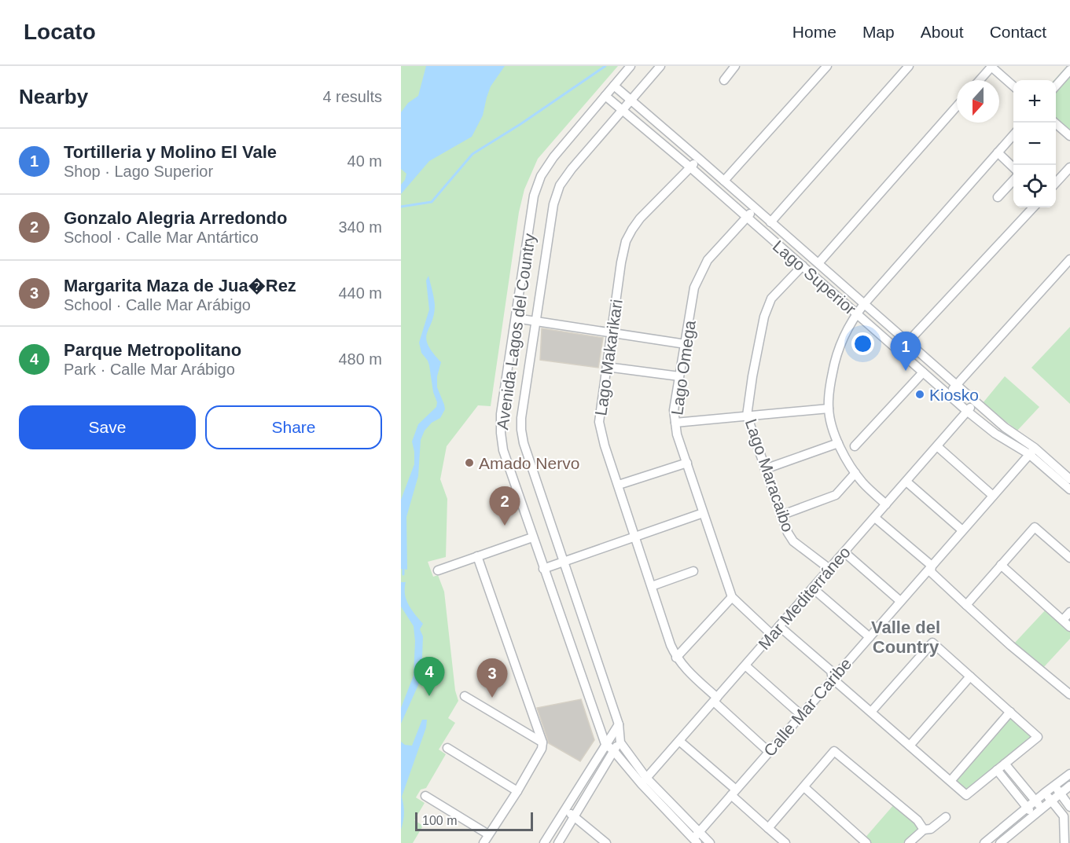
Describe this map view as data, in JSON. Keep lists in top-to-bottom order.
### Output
{
  "streets": {
    "street": [
      "Lago Superior",
      "Avenida Lagos del Country",
      "Lago Makarikari",
      "Lago Omega",
      "Lago Maracaibo",
      "Mar Mediterráneo",
      "Calle Mar Caribe"
    ]
  },
  "crossings": [
    ["Lago Superior", "Avenida Lagos del Country"],
    ["Lago Superior", "Lago Makarikari"],
    ["Lago Superior", "Lago Omega"],
    ["Lago Superior", "Lago Maracaibo"],
    ["Lago Superior", "Mar Mediterráneo"],
    ["Lago Superior", "Calle Mar Caribe"],
    ["Lago Makarikari", "Mar Mediterráneo"],
    ["Lago Makarikari", "Calle Mar Caribe"],
    ["Lago Omega", "Mar Mediterráneo"],
    ["Lago Maracaibo", "Mar Mediterráneo"]
  ],
  "districts": ["Valle del Country"],
  "places": ["Kiosko", "Amado Nervo"],
  "scale_bar": "100 m",
  "north": "bottom",
  "page": {
    "header": "Locato",
    "nav": [
      "Home",
      "Map",
      "About",
      "Contact"
    ],
    "heading": ["Nearby", "4 results"],
    "map_buttons": ["+", "−"],
    "list": [
      {
        "mark": "1",
        "name": "Tortilleria y Molino El Vale",
        "note": "Shop · Lago Superior",
        "value": "40 m"
      },
      {
        "mark": "2",
        "name": "Gonzalo Alegria Arredondo",
        "note": "School · Calle Mar Antártico",
        "value": "340 m"
      },
      {
        "mark": "3",
        "name": "Margarita Maza de Jua�Rez",
        "note": "School · Calle Mar Arábigo",
        "value": "440 m"
      },
      {
        "mark": "4",
        "name": "Parque Metropolitano",
        "note": "Park · Calle Mar Arábigo",
        "value": "480 m"
      }
    ],
    "pins": [
      "1",
      "2",
      "4",
      "3"
    ],
    "buttons": ["Save", "Share"],
    "scale": "100 m"
  }
}
